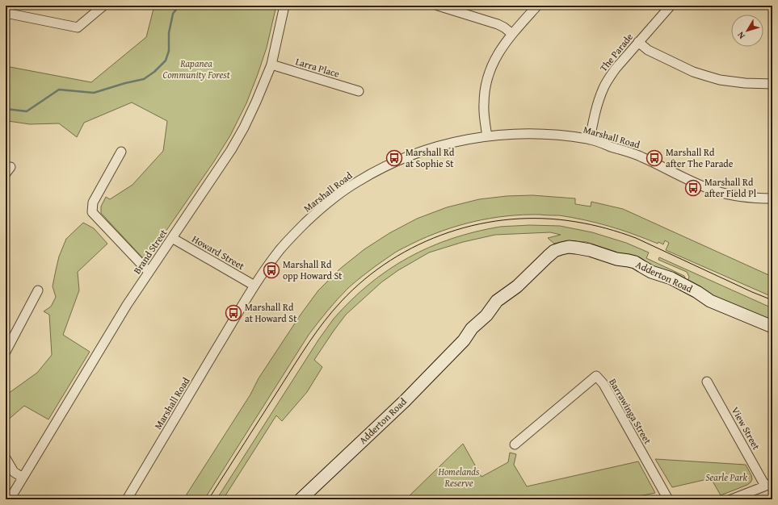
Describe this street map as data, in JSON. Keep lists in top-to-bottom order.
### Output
{
  "streets": {
    "main road": ["Adderton Road"],
    "street": [
      "The Parade",
      "Larra Place",
      "Marshall Road",
      "Brand Street",
      "Howard Street",
      "Barrawinga Street",
      "View Street"
    ]
  },
  "crossings": [
    ["The Parade", "Marshall Road"],
    ["Larra Place", "Brand Street"],
    ["Marshall Road", "Howard Street"],
    ["Brand Street", "Howard Street"]
  ],
  "parks": ["Rapanea Community Forest", "Homelands Reserve", "Searle Park"],
  "places": {
    "bus stop": [
      "Marshall Rd at Sophie St",
      "Marshall Rd after The Parade",
      "Marshall Rd after Field Pl",
      "Marshall Rd opp Howard St",
      "Marshall Rd at Howard St"
    ]
  },
  "north": "bottom left"
}
